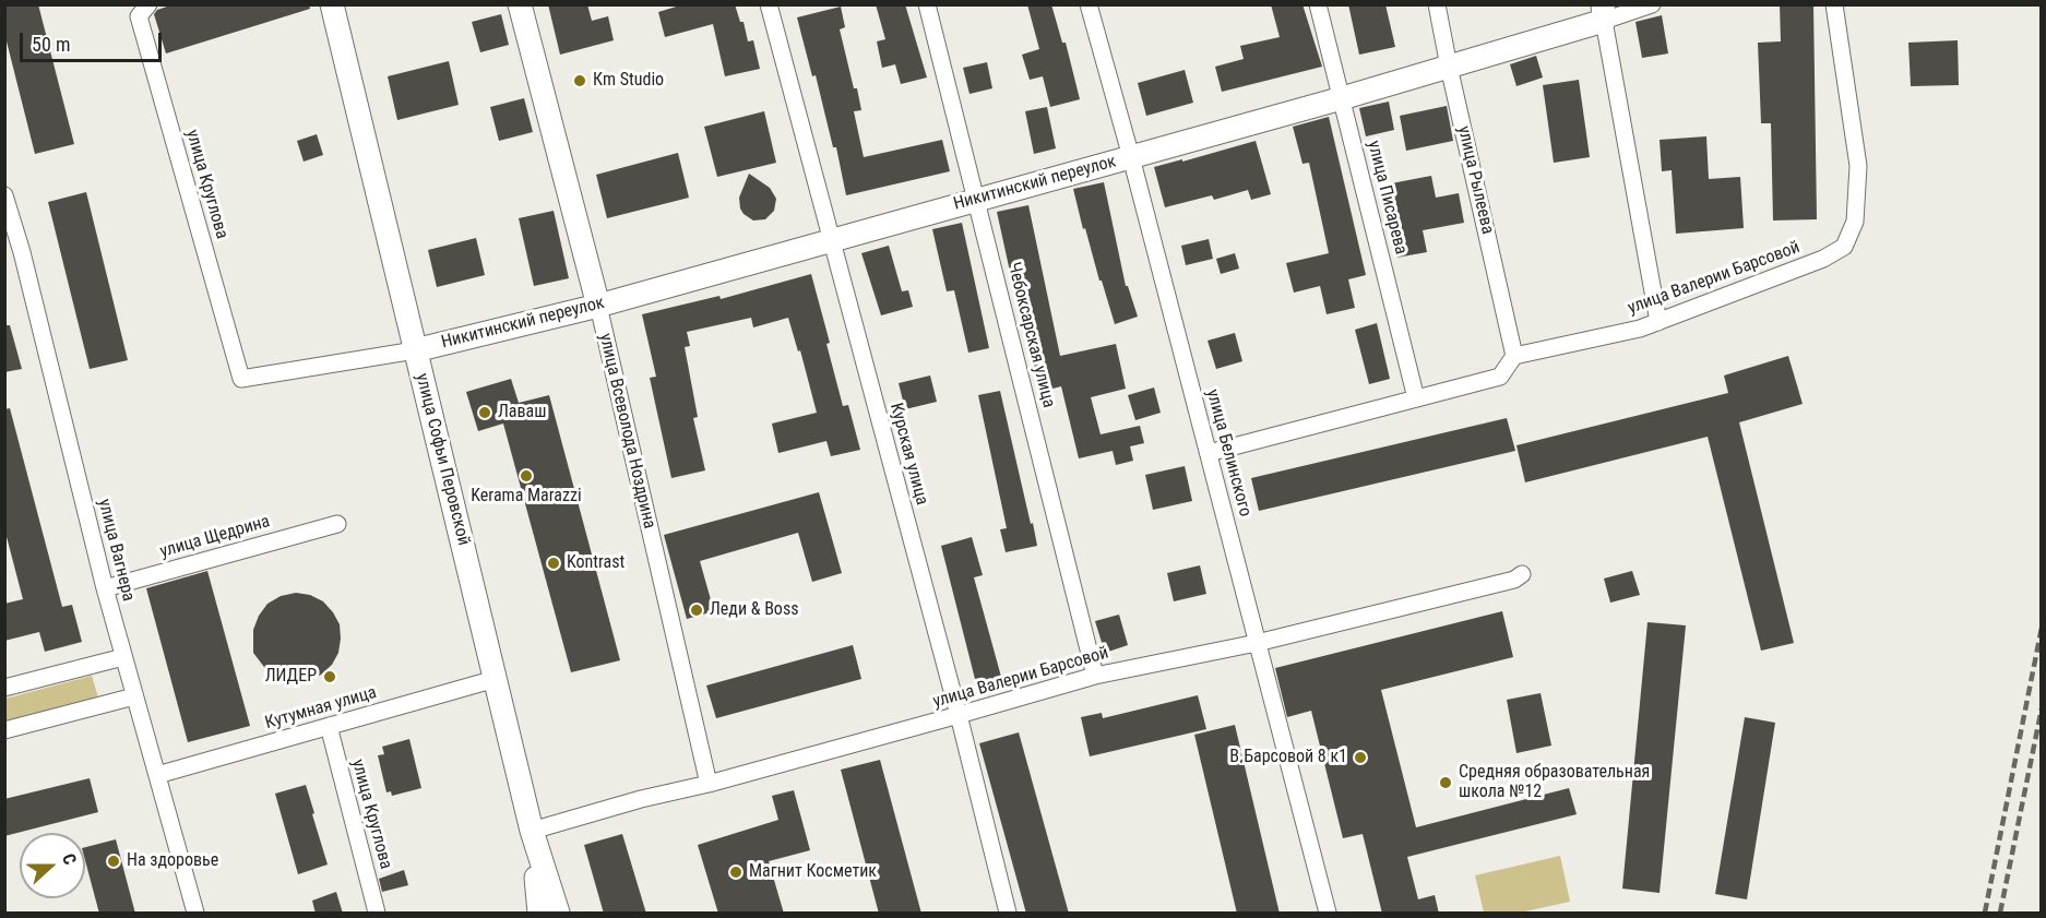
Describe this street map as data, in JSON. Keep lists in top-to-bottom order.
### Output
{
  "streets": {
    "main road": ["Никитинский переулок", "улица Всеволода Ноздрина", "улица Софьи Перовской"],
    "street": [
      "улица Рылеева",
      "улица Круглова",
      "улица Писарева",
      "улица Валерии Барсовой",
      "Чебоксарская улица",
      "улица Белинского",
      "Курская улица",
      "улица Щедрина",
      "улица Вагнера",
      "Кутумная улица"
    ]
  },
  "crossings": [
    ["улица Рылеева", "Никитинский переулок"],
    ["улица Рылеева", "улица Валерии Барсовой"],
    ["Никитинский переулок", "улица Круглова"],
    ["Никитинский переулок", "улица Писарева"],
    ["Никитинский переулок", "Чебоксарская улица"],
    ["Никитинский переулок", "улица Всеволода Ноздрина"],
    ["Никитинский переулок", "улица Белинского"],
    ["Никитинский переулок", "Курская улица"],
    ["Никитинский переулок", "улица Софьи Перовской"],
    ["улица Круглова", "улица Софьи Перовской"],
    ["улица Круглова", "Кутумная улица"],
    ["улица Валерии Барсовой", "Чебоксарская улица"],
    ["улица Валерии Барсовой", "улица Всеволода Ноздрина"],
    ["улица Валерии Барсовой", "улица Белинского"],
    ["улица Валерии Барсовой", "Курская улица"],
    ["улица Валерии Барсовой", "улица Софьи Перовской"],
    ["улица Софьи Перовской", "Кутумная улица"],
    ["улица Щедрина", "улица Вагнера"],
    ["улица Вагнера", "Кутумная улица"]
  ],
  "places": [
    "Кm Studio",
    "Лаваш",
    "Kerama Marazzi",
    "Kontrast",
    "Леди & Boss",
    "ЛИДЕР",
    "В.Барсовой 8 к1",
    "Средняя образовательная школа №12",
    "На здоровье",
    "Магнит Косметик"
  ],
  "scale_bar": "50 m",
  "north": "right"
}
